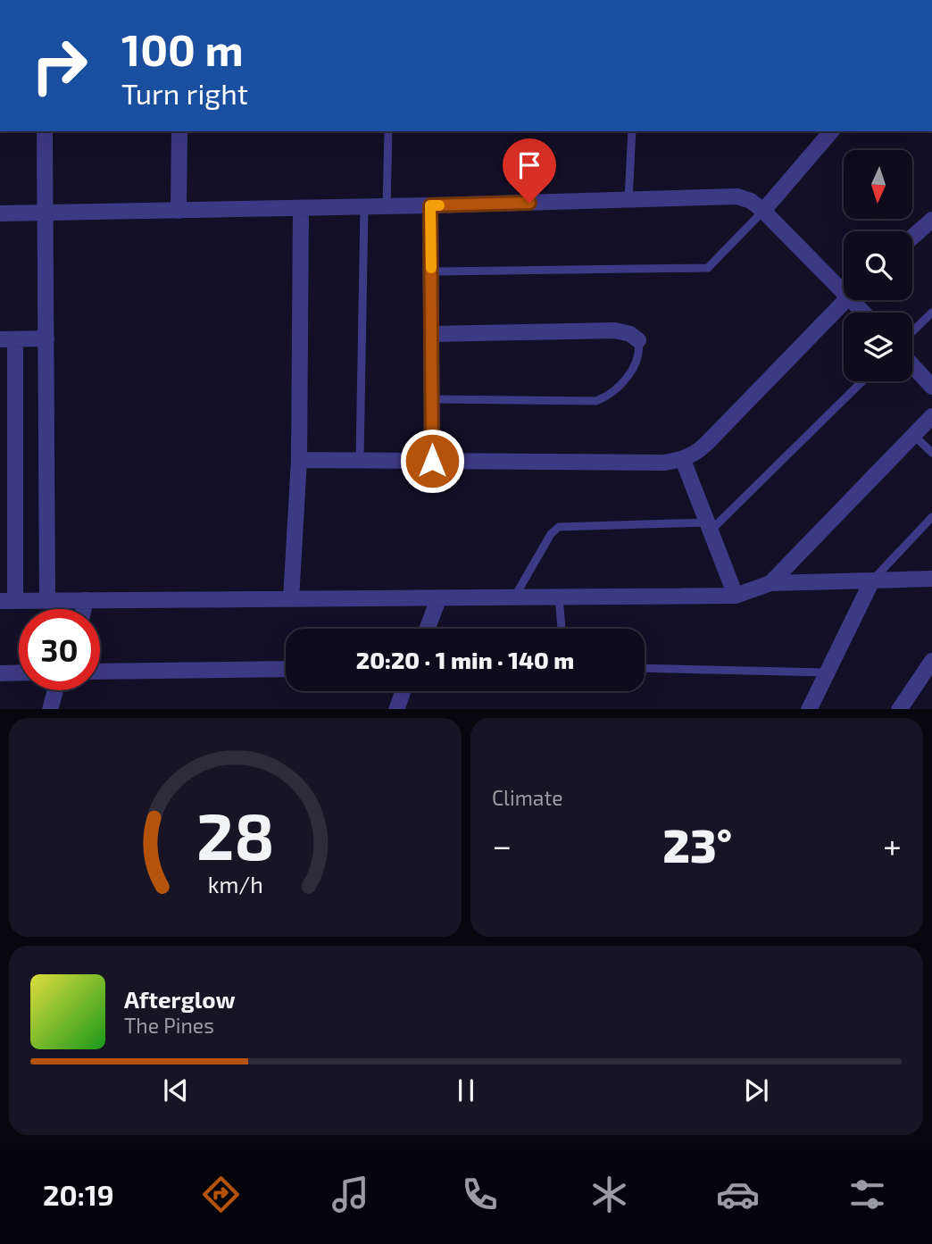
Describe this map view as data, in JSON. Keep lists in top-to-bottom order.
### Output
{
  "north": "bottom",
  "page": {
    "turn": ["100 m", "Turn right"],
    "limit": "30",
    "trip": "20:20 · 1 min · 140 m",
    "tile": "Climate",
    "heat": ["−", "23°", "+"],
    "song": ["Afterglow", "The Pines"],
    "tabs": "20:19",
    "gauge": ["28", "km/h"]
  }
}
